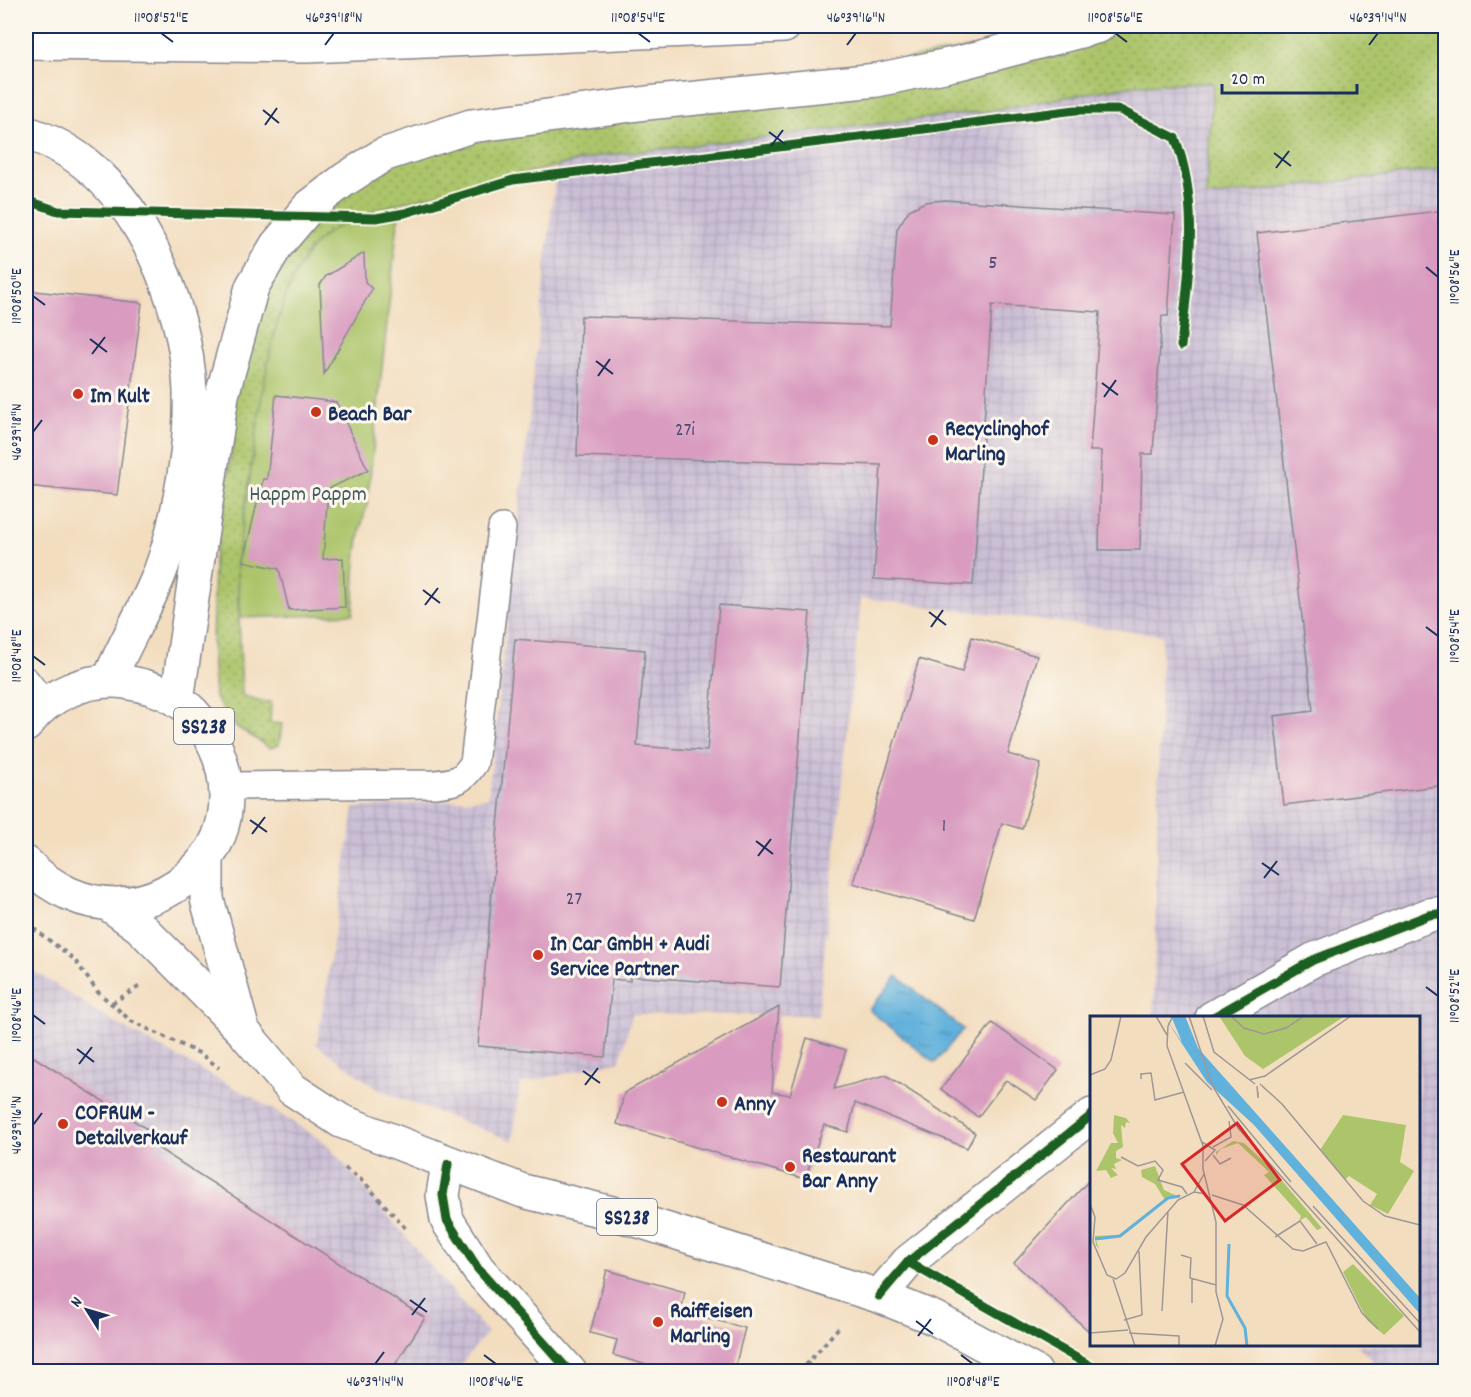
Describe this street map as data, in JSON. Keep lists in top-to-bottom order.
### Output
{
  "streets": {
    "main road": ["SS238"]
  },
  "parks": ["Happm Pappm"],
  "places": [
    "Im Kult",
    "Beach Bar",
    "Recyclinghof Marling",
    "In Car GmbH + Audi Service Partner",
    "Anny",
    "COFRUM - Detailverkauf",
    "Restaurant Bar Anny",
    "Raiffeisen Marling"
  ],
  "house_numbers": [
    "5",
    "27i",
    "1",
    "27"
  ],
  "scale_bar": "20 m",
  "north": "top left",
  "coordinates": [
    "11°08'52\"E",
    "46°39'18\"N",
    "11°08'54\"E",
    "46°39'16\"N",
    "11°08'56\"E",
    "46°39'14\"N",
    "11°08'50\"E",
    "11°08'48\"E",
    "11°08'46\"E"
  ]
}
